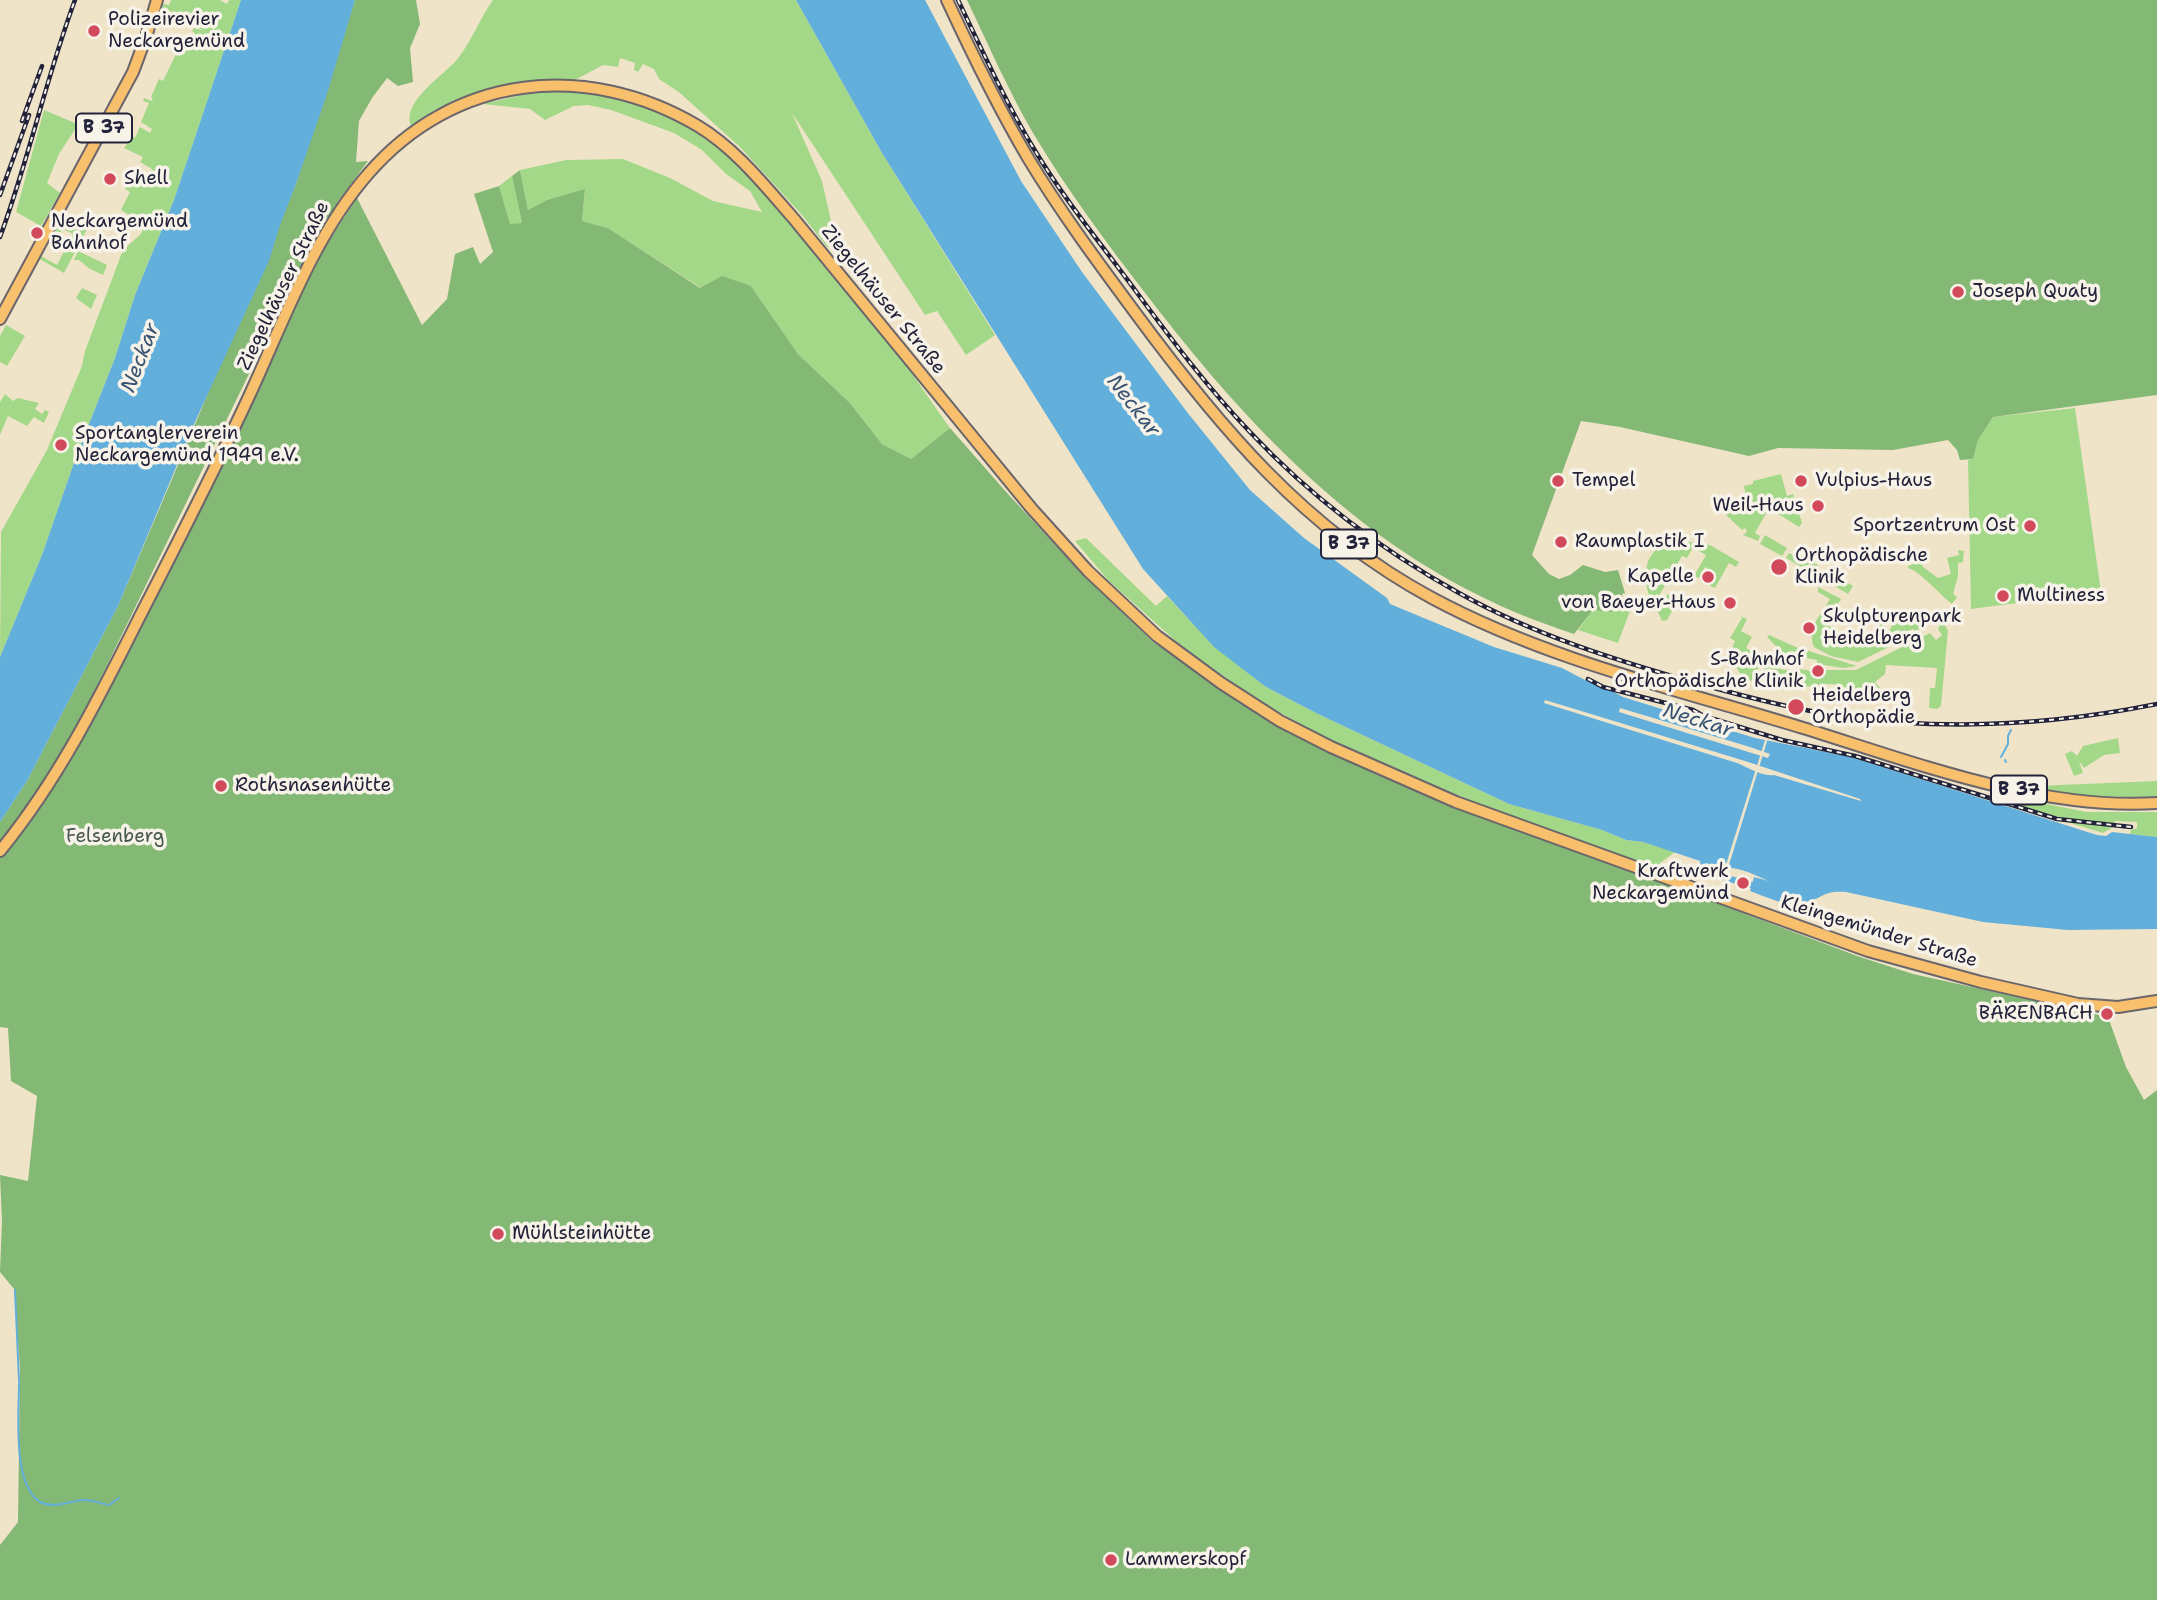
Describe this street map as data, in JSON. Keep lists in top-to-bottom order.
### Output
{
  "streets": {
    "main road": ["B 37", "Ziegelhäuser Straße", "Kleingemünder Straße"]
  },
  "crossings": [
    ["Ziegelhäuser Straße", "Kleingemünder Straße"]
  ],
  "water": ["Neckar"],
  "parks": ["Felsenberg"],
  "places": [
    "Polizeirevier Neckargemünd",
    "Shell",
    "Neckargemünd Bahnhof",
    "Joseph Quaty",
    "Sportanglerverein Neckargemünd 1949 e.V.",
    "Tempel",
    "Vulpius-Haus",
    "Weil-Haus",
    "Sportzentrum Ost",
    "Raumplastik I",
    "Orthopädische Klinik",
    "Kapelle",
    "Multiness",
    "von Baeyer-Haus",
    "Skulpturenpark Heidelberg",
    "S-Bahnhof Orthopädische Klinik",
    "Heidelberg Orthopädie",
    "Rothsnasenhütte",
    "Kraftwerk Neckargemünd",
    "BÄRENBACH",
    "Mühlsteinhütte",
    "Lammerskopf"
  ]
}
